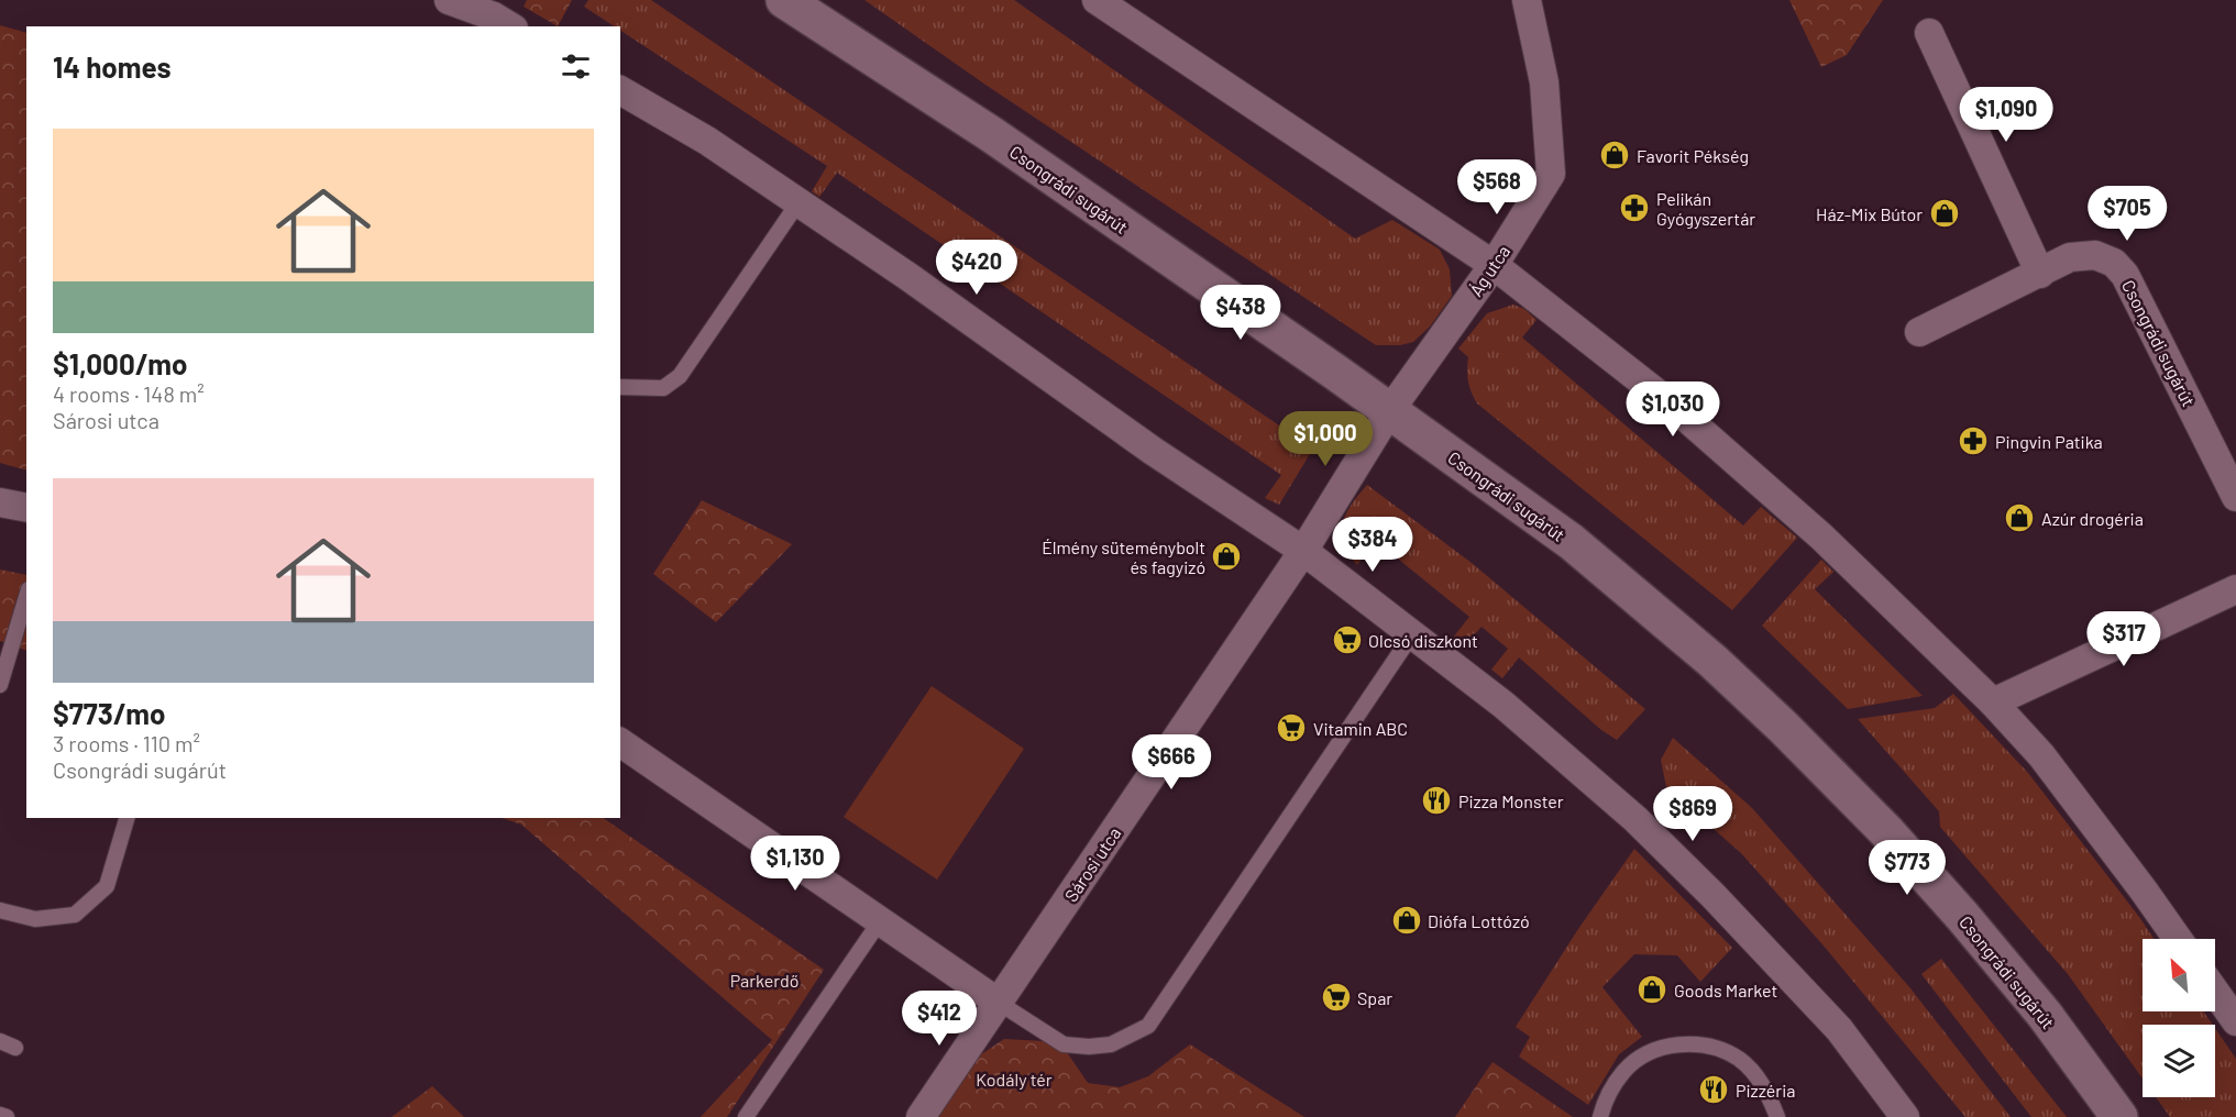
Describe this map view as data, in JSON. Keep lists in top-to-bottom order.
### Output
{
  "streets": {
    "main road": ["Csongrádi sugárút"],
    "street": ["Ág utca", "Sárosi utca"]
  },
  "crossings": [
    ["Csongrádi sugárút", "Ág utca"],
    ["Csongrádi sugárút", "Sárosi utca"],
    ["Ág utca", "Sárosi utca"]
  ],
  "parks": ["Parkerdő", "Kodály tér"],
  "places": {
    "shop": [
      "Favorit Pékség",
      "Ház-Mix Bútor",
      "Azúr drogéria",
      "Élmény süteménybolt és fagyizó",
      "Diófa Lottózó",
      "Goods Market"
    ],
    "pharmacy": ["Pelikán Gyógyszertár", "Pingvin Patika"],
    "supermarket": ["Olcsó diszkont", "Vitamin ABC", "Spar"],
    "restaurant": ["Pizza Monster", "Pizzéria"]
  },
  "north": "top left",
  "page": {
    "heading": "14 homes",
    "price": [
      "$1,090",
      "$568",
      "$705",
      "$420",
      "$438",
      "$1,030",
      "$1,000",
      "$384",
      "$317",
      "$666",
      "$869",
      "$1,130",
      "$773",
      "$412"
    ],
    "list": [
      {
        "name": "$1,000/mo",
        "note": "4 rooms · 148 m² · Sárosi utca"
      },
      {
        "name": "$773/mo",
        "note": "3 rooms · 110 m² · Csongrádi sugárút"
      }
    ]
  }
}
